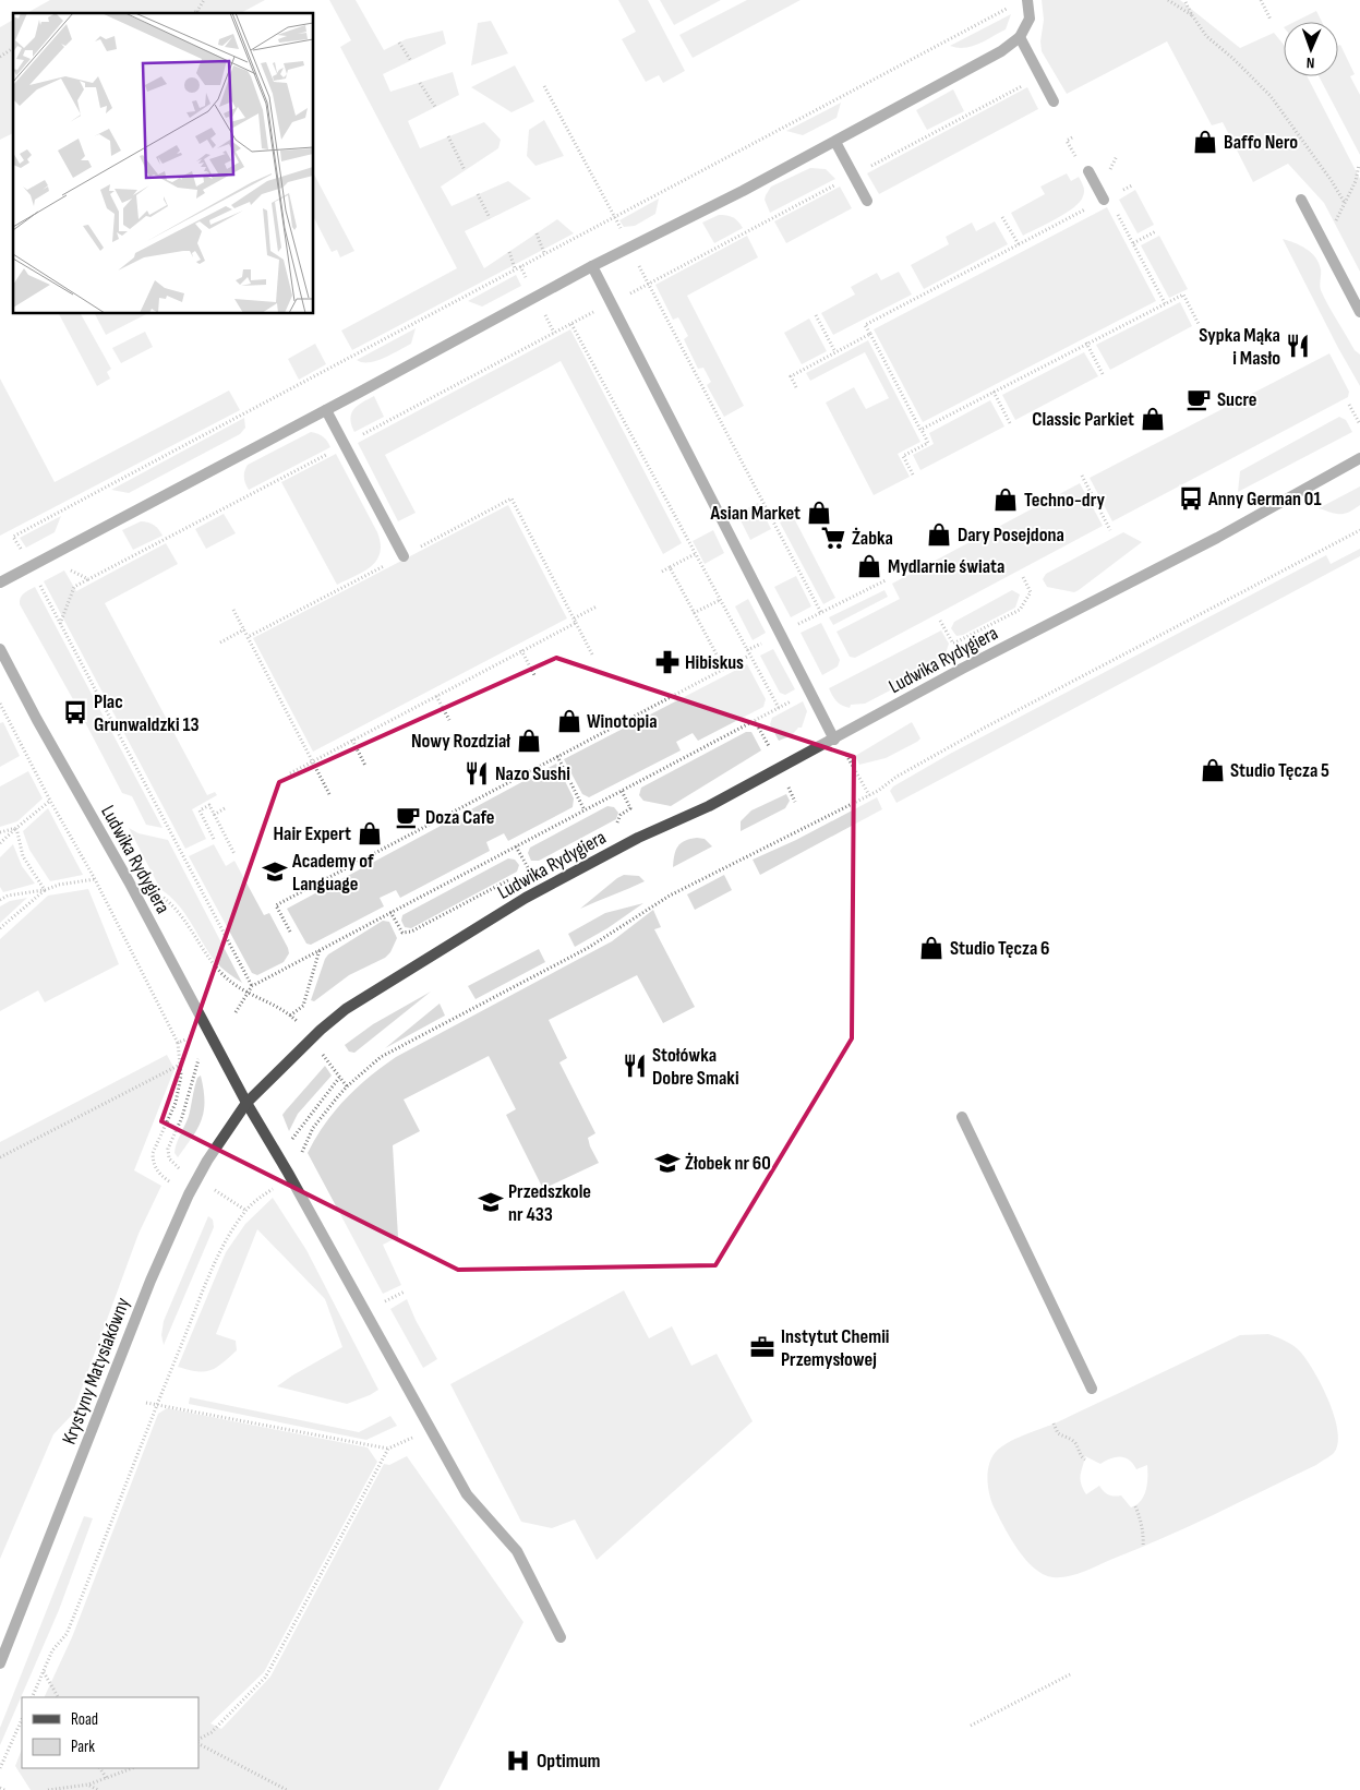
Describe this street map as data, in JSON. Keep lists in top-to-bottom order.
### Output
{
  "streets": {
    "street": ["Ludwika Rydygiera", "Krystyny Matysiakówny"]
  },
  "crossings": [
    ["Ludwika Rydygiera", "Krystyny Matysiakówny"]
  ],
  "places": {
    "shop": [
      "Baffo Nero",
      "Classic Parkiet",
      "Techno-dry",
      "Asian Market",
      "Dary Posejdona",
      "Mydlarnie świata",
      "Winotopia",
      "Nowy Rozdział",
      "Studio Tęcza 5",
      "Hair Expert",
      "Studio Tęcza 6"
    ],
    "restaurant": ["Sypka Mąka i Masło", "Nazo Sushi", "Stołówka Dobre Smaki"],
    "cafe": ["Sucre", "Doza Cafe"],
    "bus stop": ["Anny German 01", "Plac Grunwaldzki 13"],
    "supermarket": ["Żabka"],
    "pharmacy": ["Hibiskus"],
    "school or university": ["Academy of Language", "Żłobek nr 60", "Przedszkole nr 433"],
    "office": ["Instytut Chemii Przemysłowej"],
    "hospital": ["Optimum"]
  },
  "legend": ["Road", "Park"],
  "north": "bottom"
}
